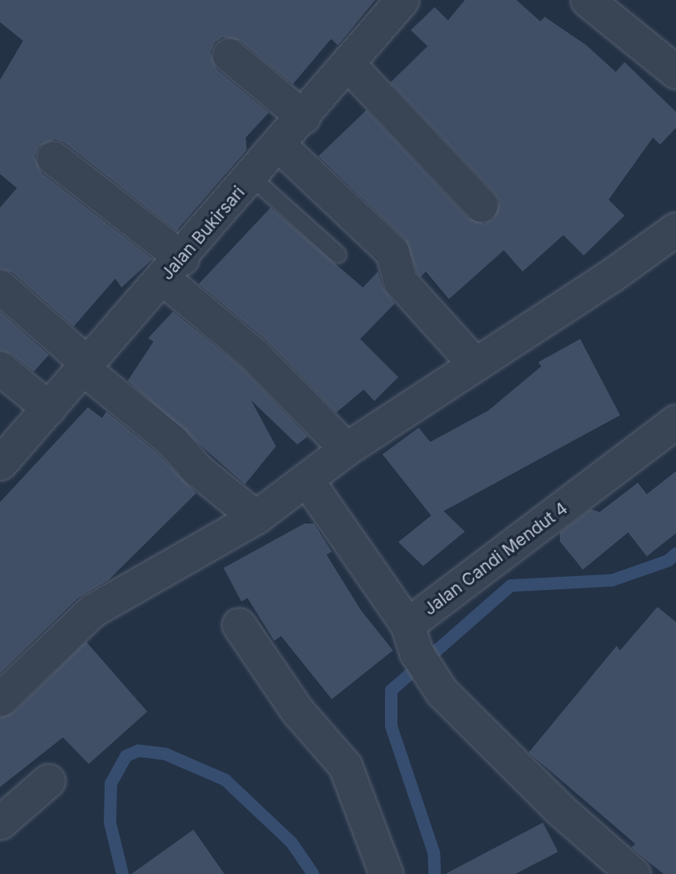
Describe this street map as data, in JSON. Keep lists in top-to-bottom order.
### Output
{
  "streets": {
    "street": ["Jalan Bukirsari", "Jalan Candi Mendut 4"]
  }
}
